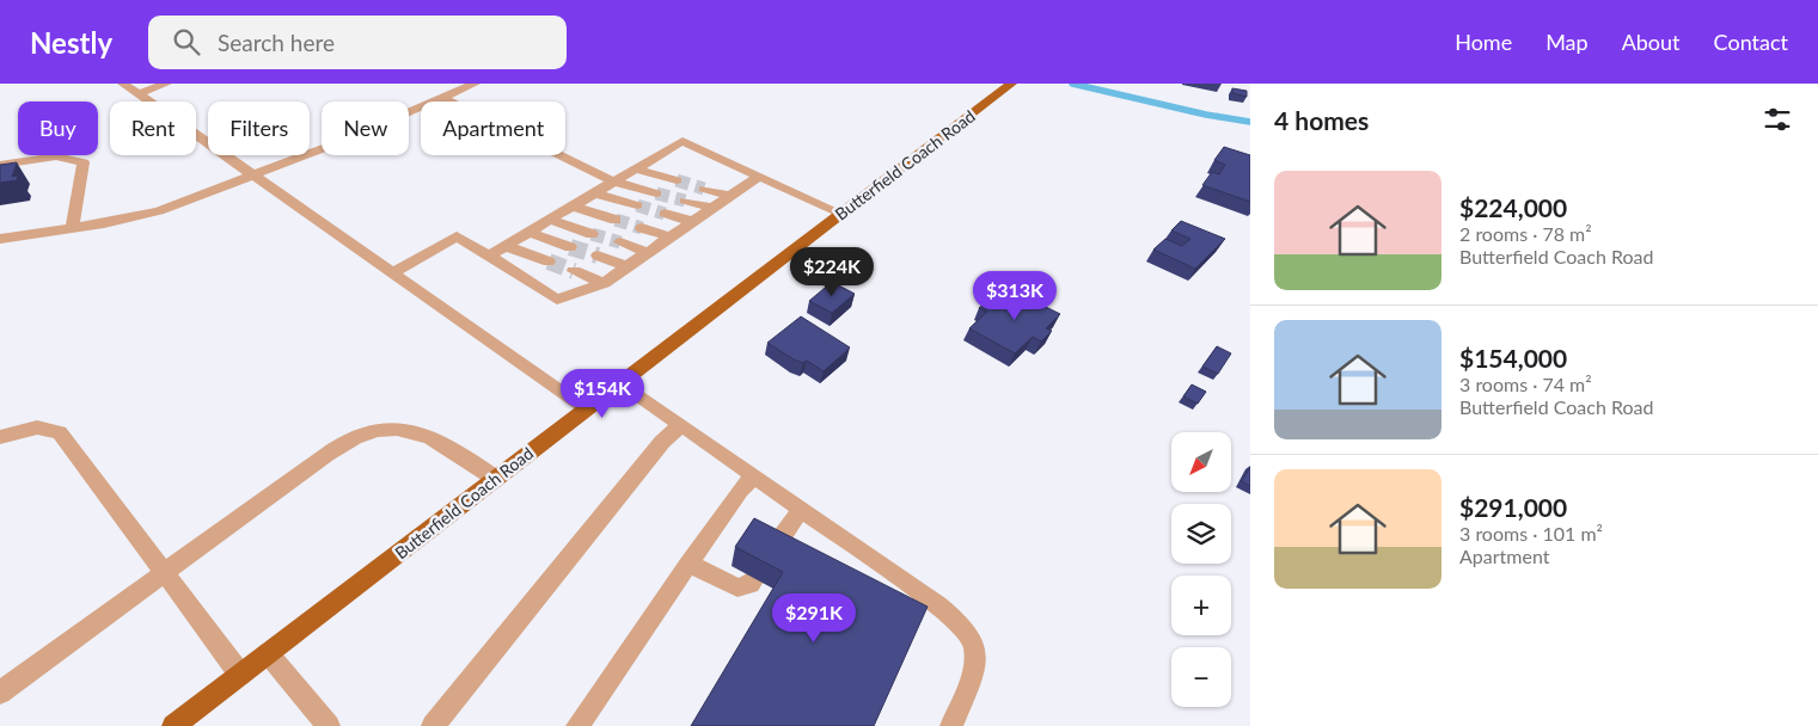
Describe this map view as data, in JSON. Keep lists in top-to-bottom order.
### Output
{
  "streets": {
    "main road": ["Butterfield Coach Road"]
  },
  "north": "bottom left",
  "page": {
    "header": "Nestly",
    "search": "Search here",
    "nav": [
      "Home",
      "Map",
      "About",
      "Contact"
    ],
    "heading": "4 homes",
    "chip": [
      "Buy",
      "Rent",
      "Filters",
      "New",
      "Apartment"
    ],
    "list": [
      {
        "name": "$224,000",
        "note": "2 rooms · 78 m² · Butterfield Coach Road"
      },
      {
        "name": "$154,000",
        "note": "3 rooms · 74 m² · Butterfield Coach Road"
      },
      {
        "name": "$291,000",
        "note": "3 rooms · 101 m² · Apartment"
      }
    ],
    "price": [
      "$224K",
      "$313K",
      "$154K",
      "$291K"
    ],
    "map_buttons": ["+", "−"]
  }
}
